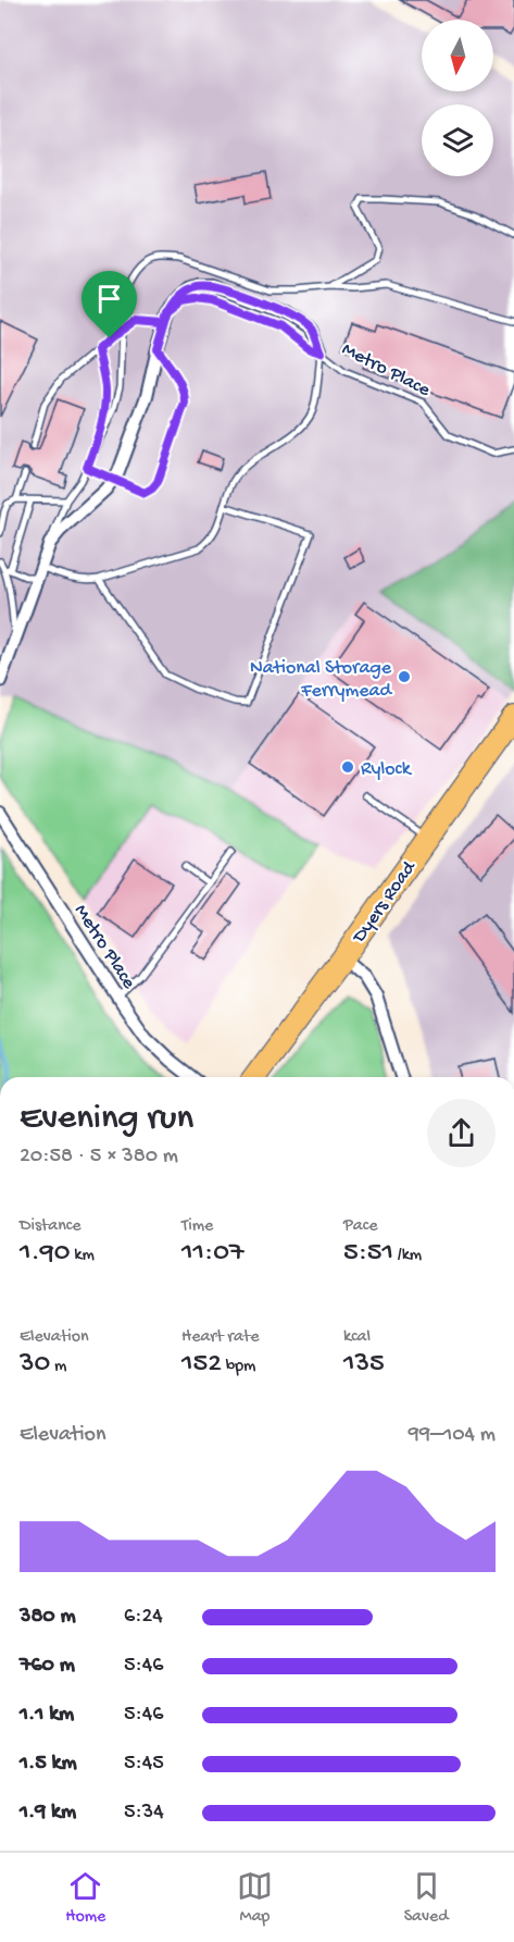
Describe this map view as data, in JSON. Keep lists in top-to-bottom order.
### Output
{
  "streets": {
    "highway": ["Dyers Road"],
    "street": ["Metro Place"]
  },
  "places": ["National Storage Ferrymead", "Rylock"],
  "north": "bottom",
  "page": {
    "heading": ["Evening run", "20:58 · 5 × 380 m"],
    "stats": [
      ["Distance", "1.90 km"],
      ["Time", "11:07"],
      ["Pace", "5:51 /km"],
      ["Elevation", "30 m"],
      ["Heart rate", "152 bpm"],
      ["kcal", "135"]
    ],
    "chart": ["Elevation", "99–104 m"],
    "list": [
      {
        "name": "380 m",
        "note": "6:24"
      },
      {
        "name": "760 m",
        "note": "5:46"
      },
      {
        "name": "1.1 km",
        "note": "5:46"
      },
      {
        "name": "1.5 km",
        "note": "5:45"
      },
      {
        "name": "1.9 km",
        "note": "5:34"
      }
    ],
    "tabs": ["Home", "Map", "Saved"]
  }
}
